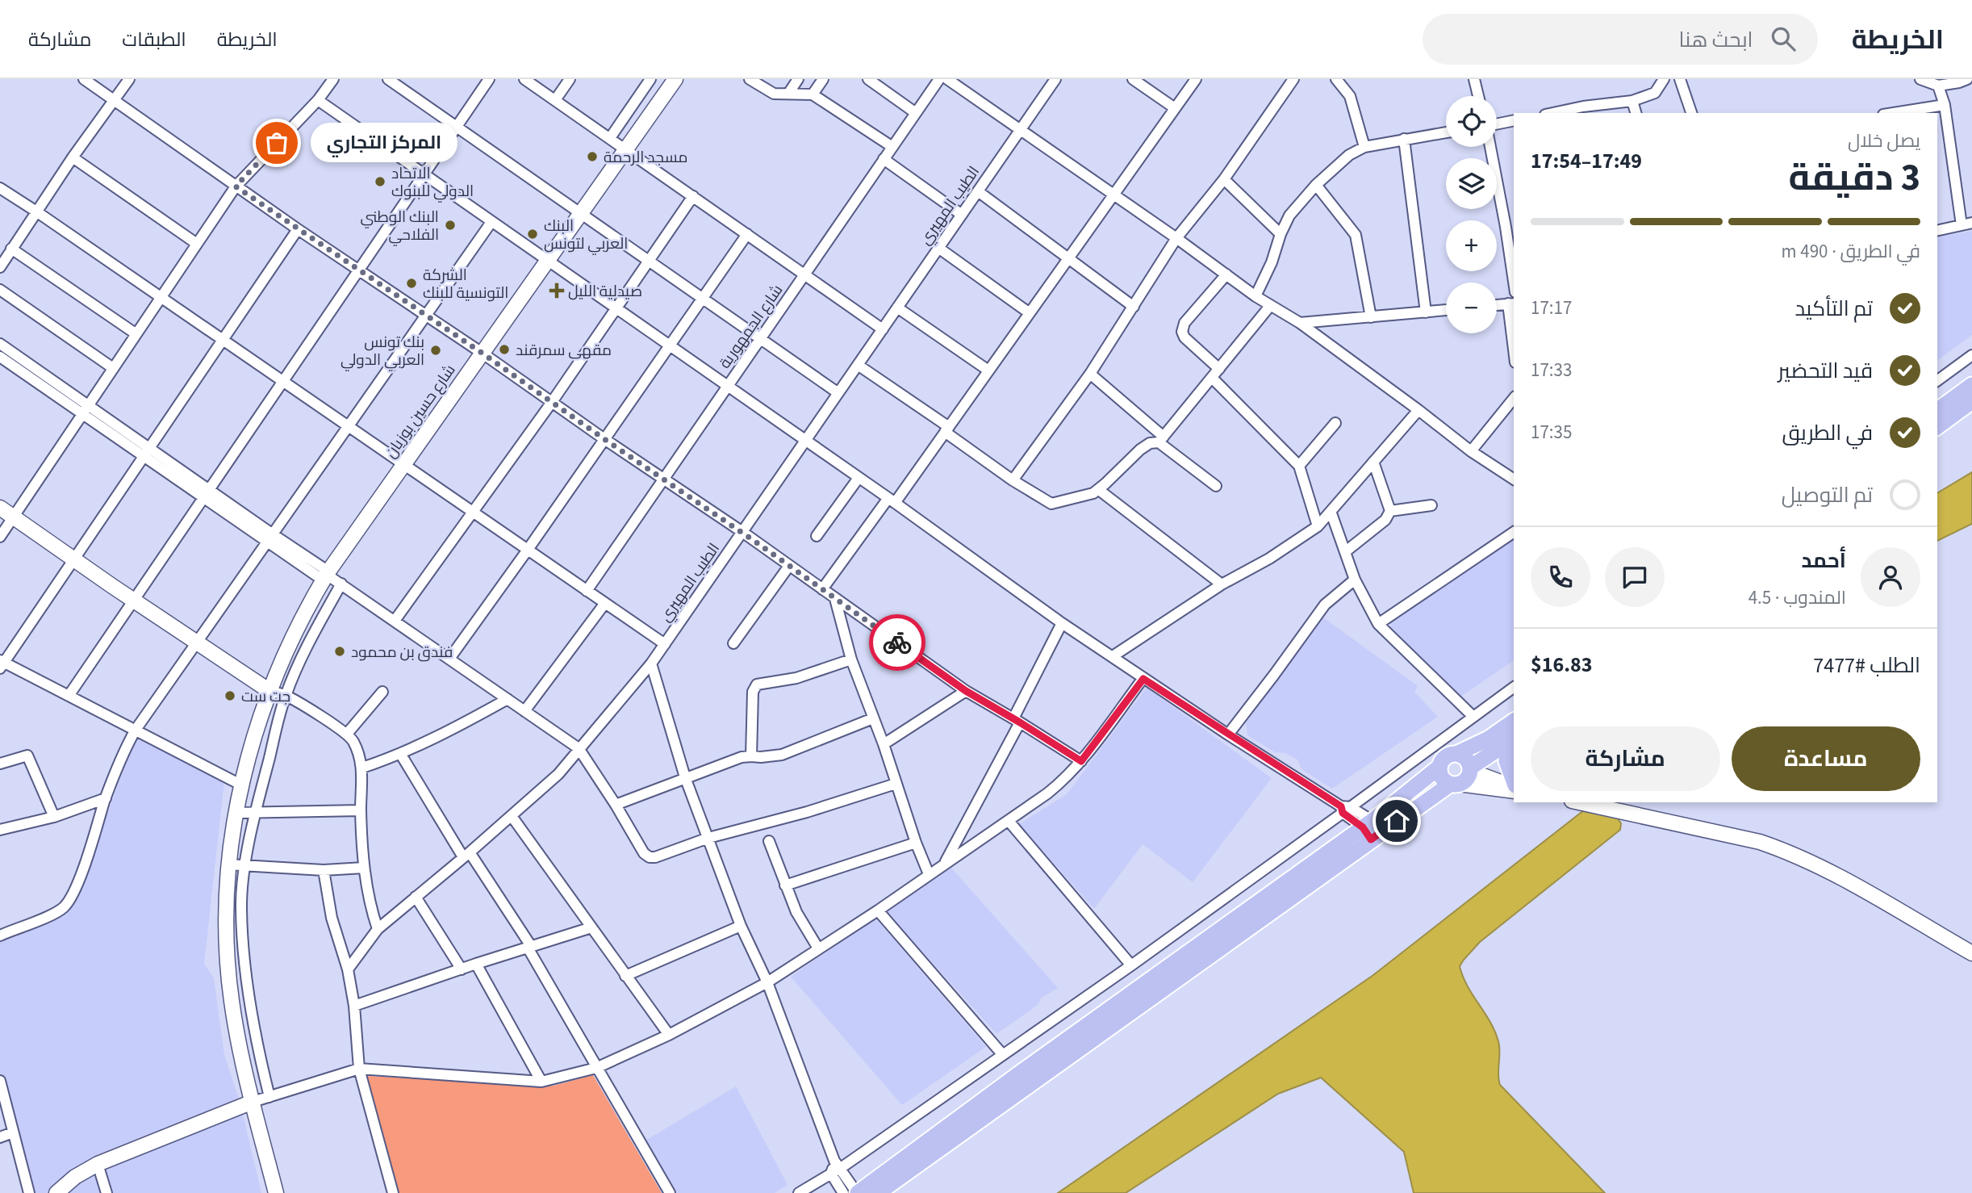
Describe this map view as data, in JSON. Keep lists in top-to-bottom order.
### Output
{
  "streets": {
    "main road": ["شارع حسين بوزيان"],
    "street": ["الطيب المهيري", "شارع الجمهورية"]
  },
  "places": {
    "other": [
      "المركز التجاري",
      "مسجد الرحمة",
      "الاتحاد الدولي للبنوك",
      "البنك الوطني الفلاحي",
      "البنك العربي لتونس",
      "الشركة التونسية للبنك",
      "مقهى سمرقند",
      "بنك تونس العربي الدولي",
      "فندق بن محمود",
      "جت ست"
    ],
    "health": ["صيدلية الليل"]
  },
  "page": {
    "header": "الخريطة",
    "search": "ابحث هنا",
    "nav": ["الخريطة", "الطبقات", "مشاركة"],
    "map_buttons": ["+", "−"],
    "heading": ["3 دقيقة", "يصل خلال", "17:49–17:54"],
    "panel": [
      "أحمد",
      "المندوب · 4.5",
      "الطلب #7477",
      "$16.83"
    ],
    "bubble": "المركز التجاري",
    "bar": "في الطريق · 490 m",
    "list": [
      ["تم التأكيد", "17:17"],
      ["قيد التحضير", "17:33"],
      ["في الطريق", "17:35"],
      "تم التوصيل"
    ],
    "buttons": ["مساعدة", "مشاركة"]
  }
}
